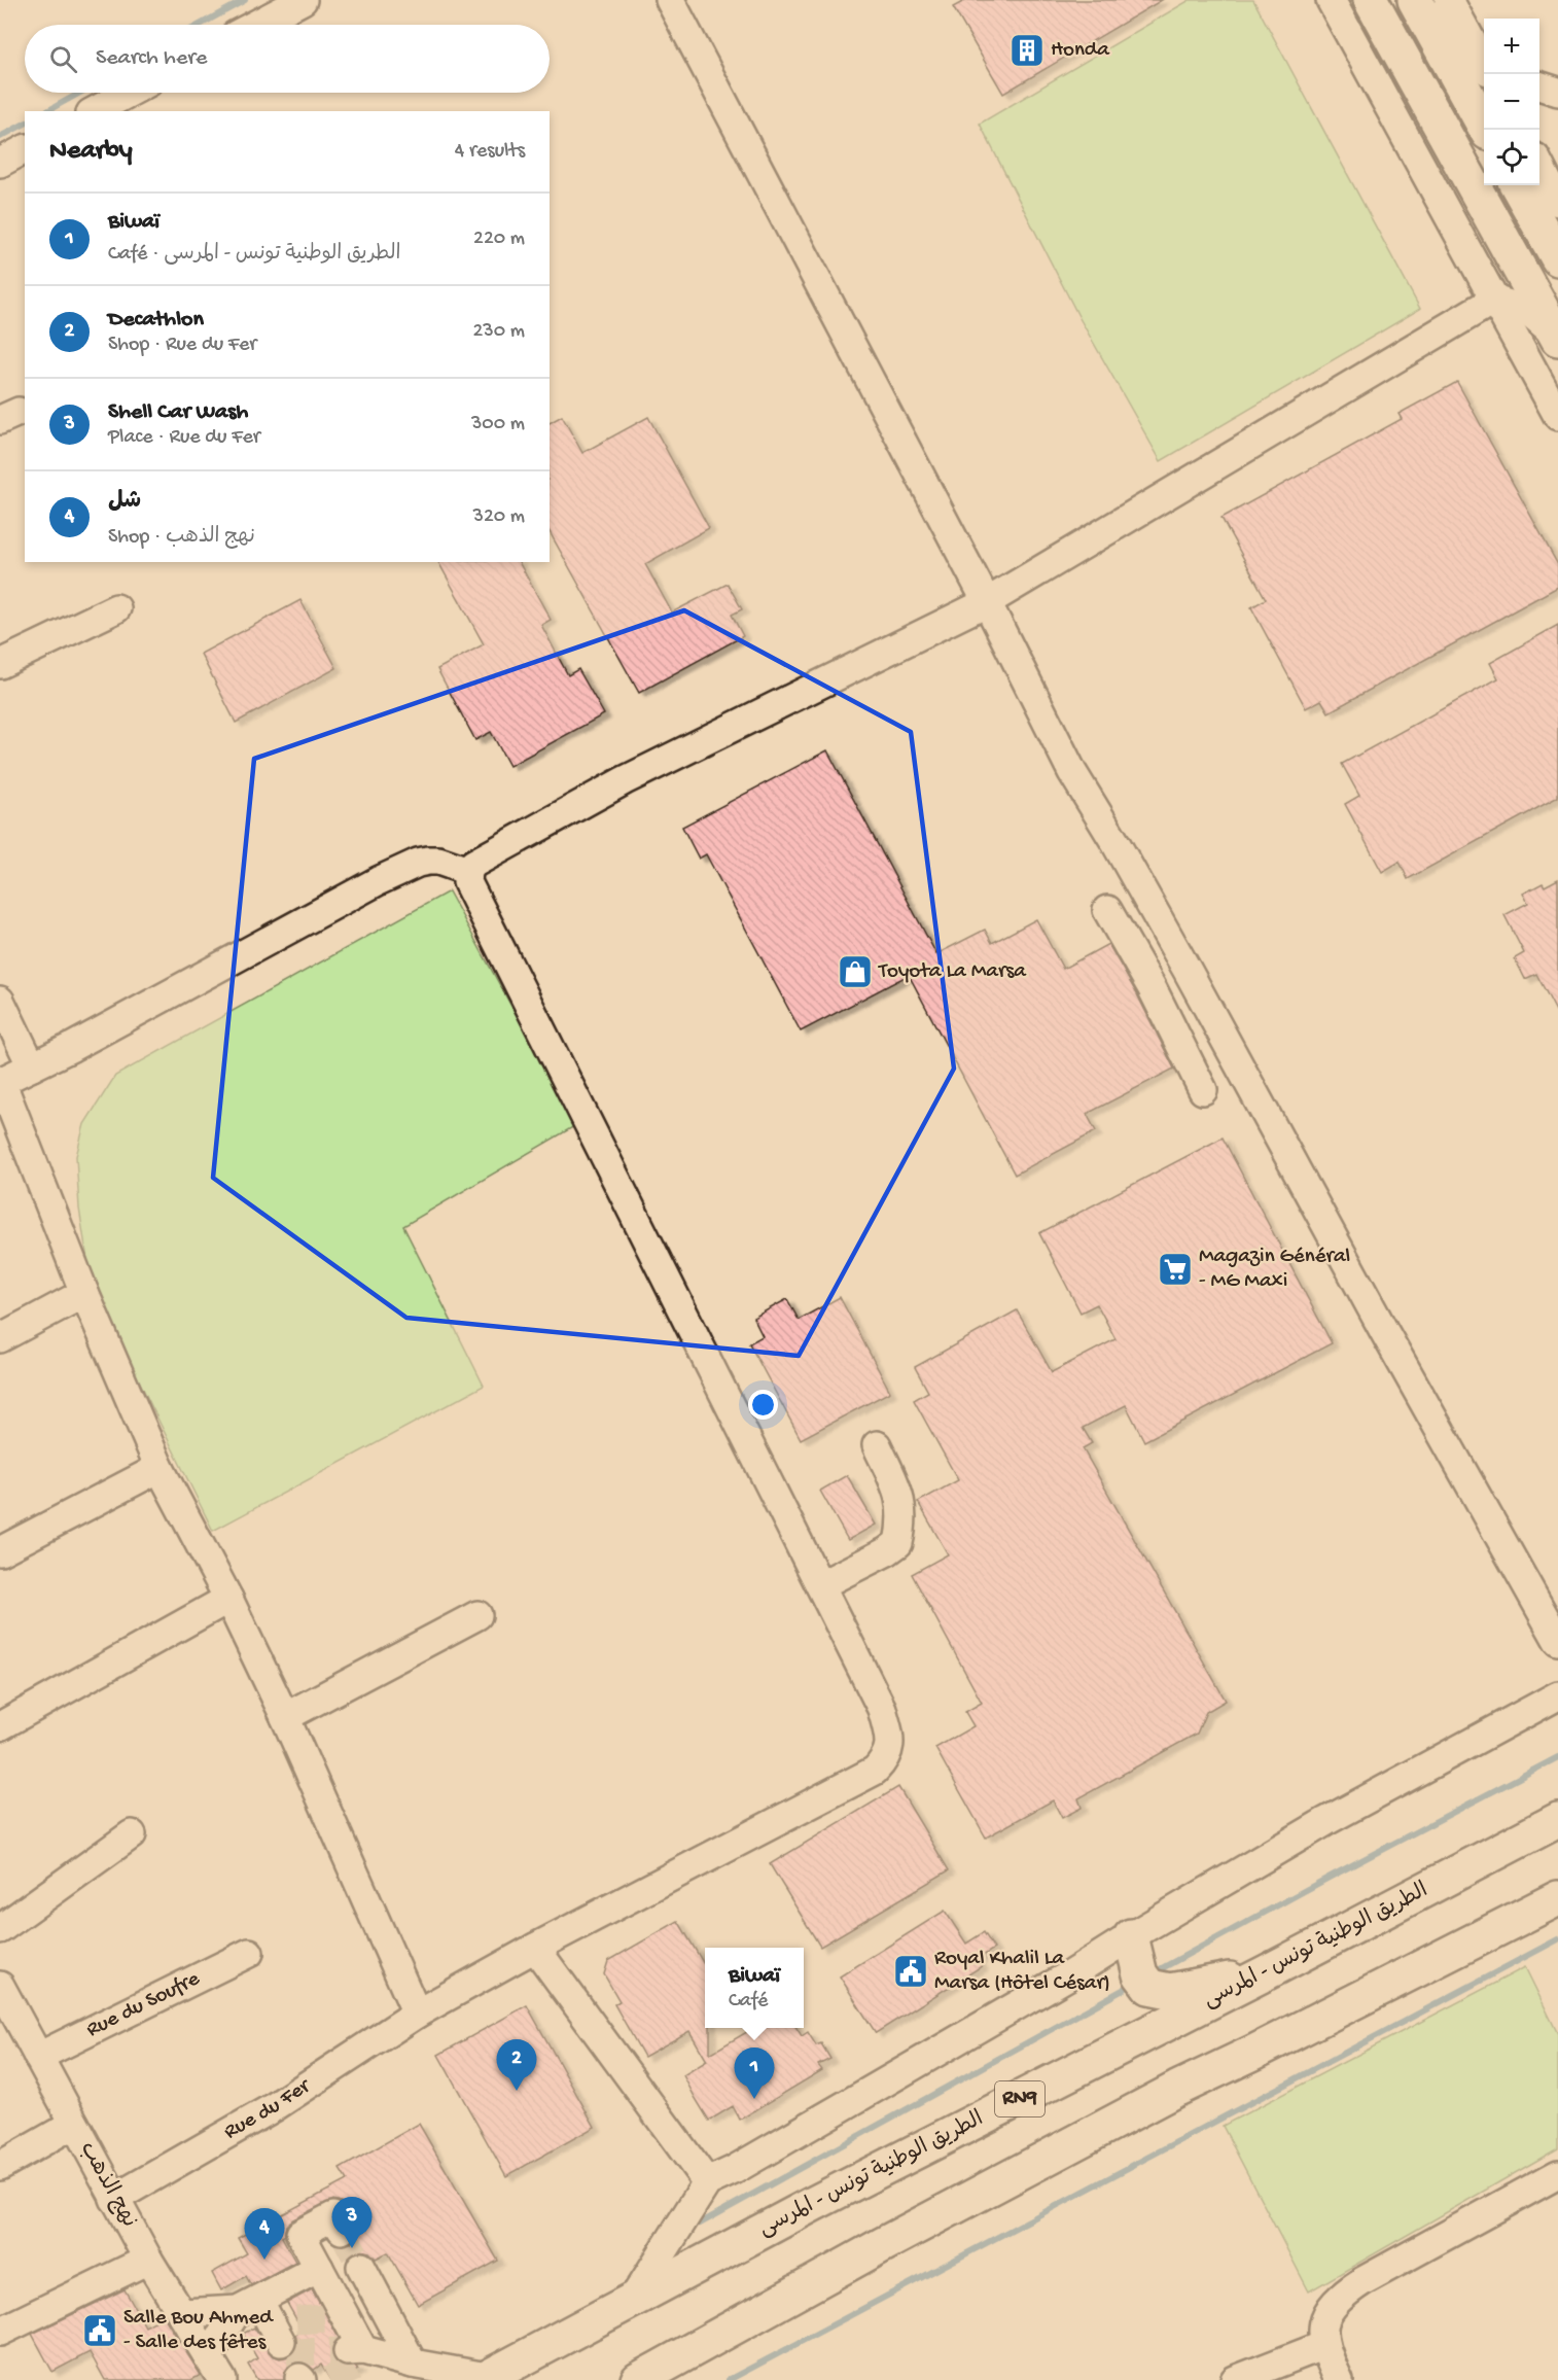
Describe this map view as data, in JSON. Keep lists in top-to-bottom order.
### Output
{
  "streets": {
    "highway": ["الطريق الوطنية تونس - المرسى", "RN9"],
    "street": ["Rue du Soufre", "Rue du Fer", "نهج الذهب"]
  },
  "crossings": [
    ["Rue du Soufre", "نهج الذهب"],
    ["Rue du Fer", "نهج الذهب"]
  ],
  "places": {
    "building": ["Honda"],
    "shop": ["Toyota La Marsa"],
    "supermarket": ["Magazin Général - MG Maxi"],
    "public building": ["Royal Khalil La Marsa (Hôtel César)", "Salle Bou Ahmed - Salle des fêtes"]
  },
  "page": {
    "map_buttons": ["+", "−"],
    "search": "Search here",
    "heading": ["Nearby", "4 results"],
    "list": [
      {
        "mark": "1",
        "name": "Biwaï",
        "note": "Café · الطريق الوطنية تونس - المرسى",
        "value": "220 m"
      },
      {
        "mark": "2",
        "name": "Decathlon",
        "note": "Shop · Rue du Fer",
        "value": "230 m"
      },
      {
        "mark": "3",
        "name": "Shell Car Wash",
        "note": "Place · Rue du Fer",
        "value": "300 m"
      },
      {
        "mark": "4",
        "name": "شل",
        "note": "Shop · نهج الذهب",
        "value": "320 m"
      }
    ],
    "popup": ["Biwaï", "Café"],
    "pins": [
      "2",
      "1",
      "3",
      "4"
    ]
  }
}
